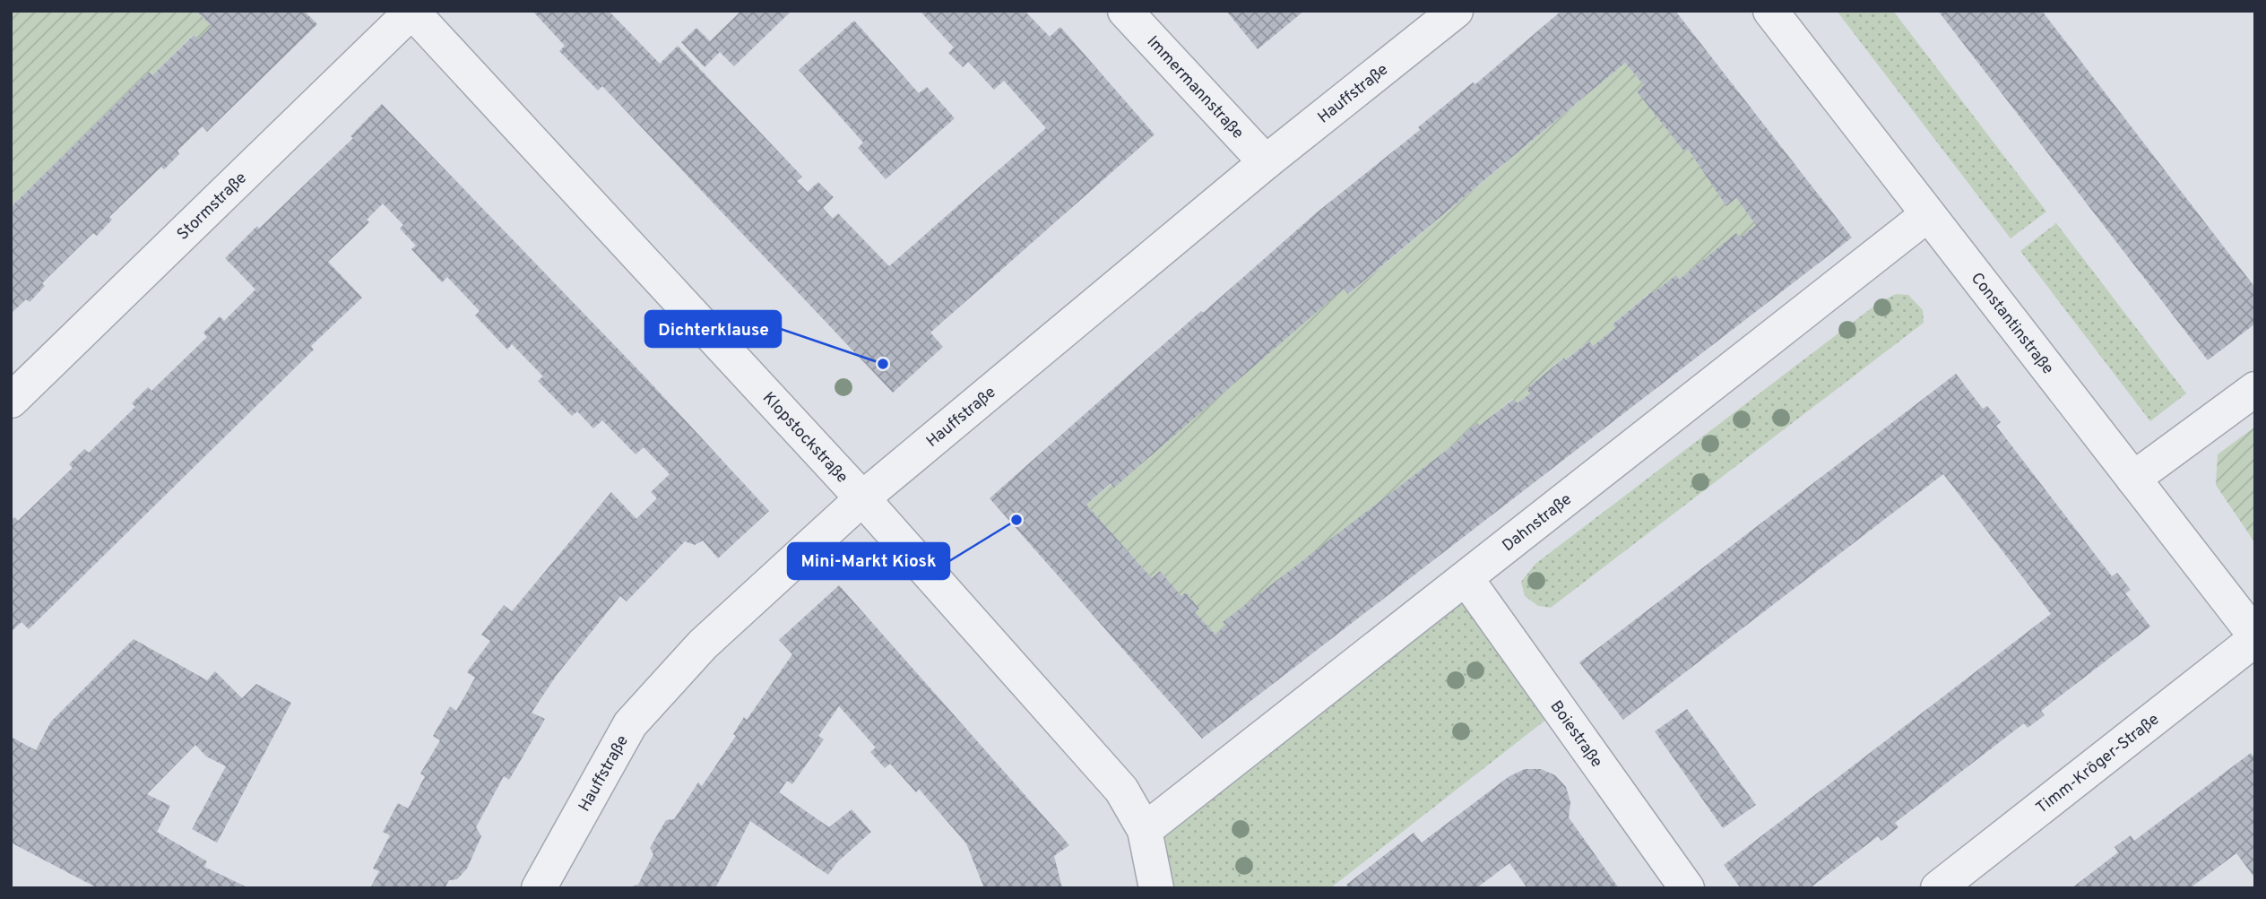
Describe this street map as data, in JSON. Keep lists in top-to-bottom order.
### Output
{
  "streets": {
    "street": [
      "Immermannstraße",
      "Hauffstraße",
      "Stormstraße",
      "Constantinstraße",
      "Klopstockstraße",
      "Dahnstraße",
      "Boiestraße",
      "Timm-Kröger-Straße"
    ]
  },
  "crossings": [
    ["Immermannstraße", "Hauffstraße"],
    ["Hauffstraße", "Klopstockstraße"],
    ["Stormstraße", "Klopstockstraße"],
    ["Constantinstraße", "Dahnstraße"],
    ["Constantinstraße", "Timm-Kröger-Straße"],
    ["Klopstockstraße", "Dahnstraße"],
    ["Dahnstraße", "Boiestraße"]
  ],
  "places": ["Dichterklause", "Mini-Markt Kiosk"]
}
